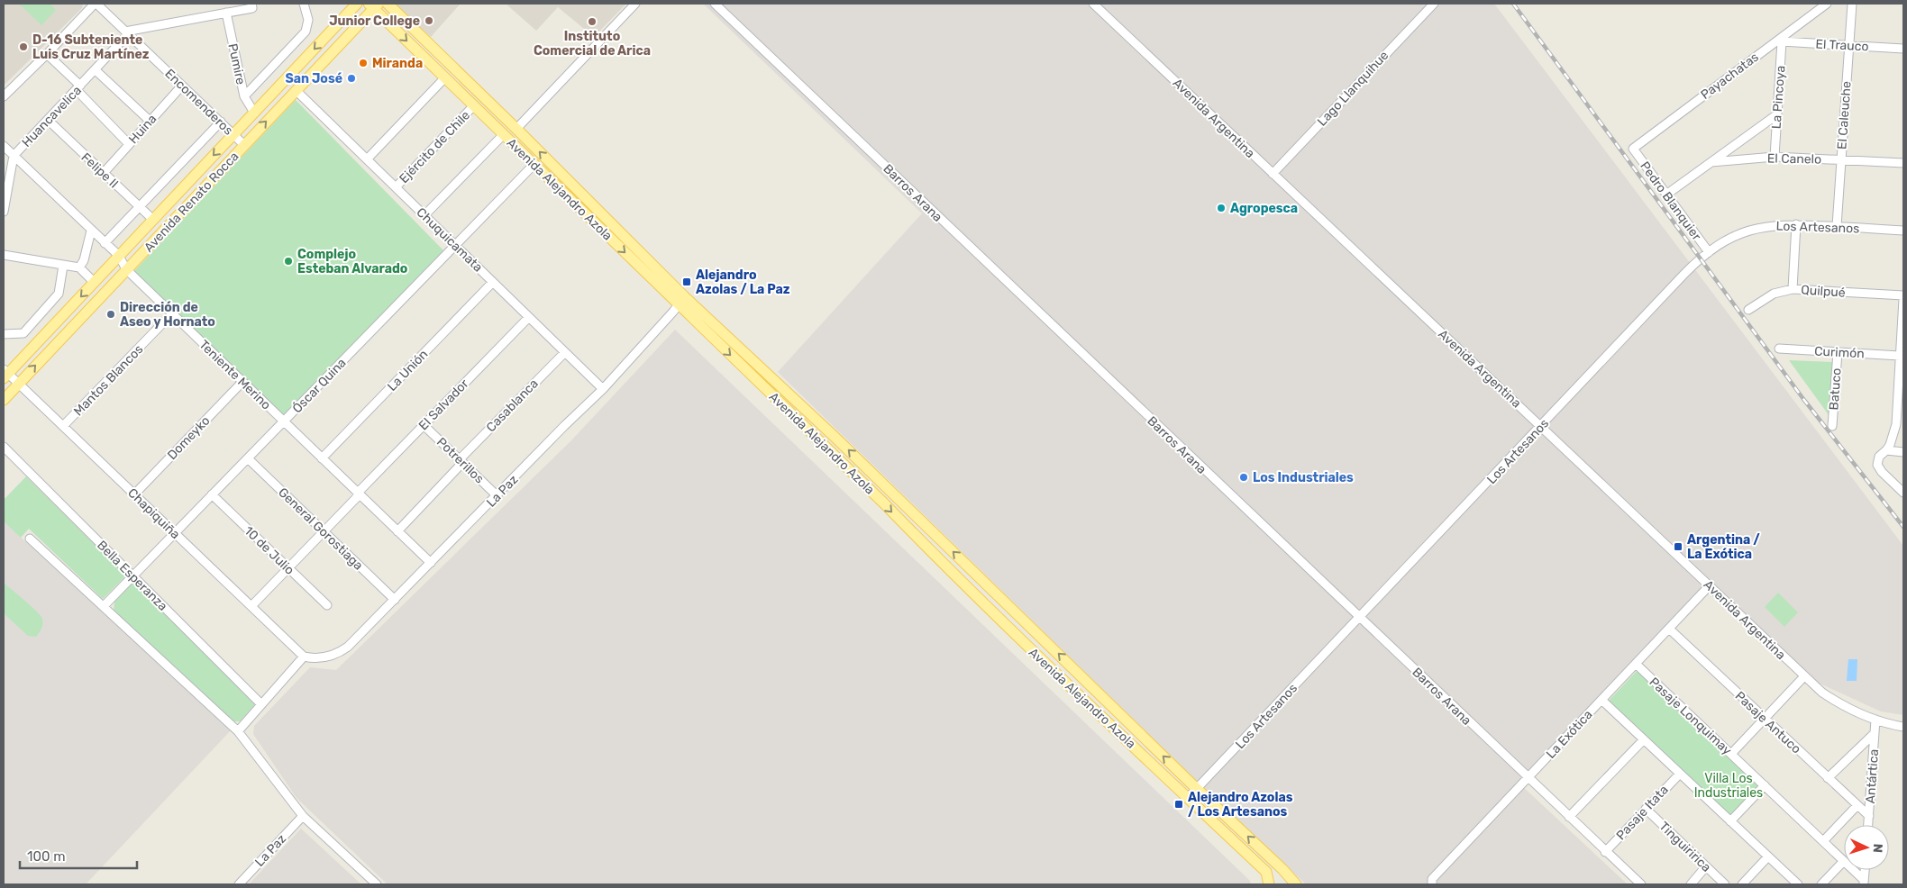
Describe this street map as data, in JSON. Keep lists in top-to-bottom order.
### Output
{
  "streets": {
    "main road": ["Avenida Alejandro Azola", "Avenida Renato Rocca"],
    "street": [
      "El Trauco",
      "Pumire",
      "Payachatas",
      "Lago Llanquihue",
      "La Pincoya",
      "Encomenderos",
      "El Caleuche",
      "Huancavelica",
      "Avenida Argentina",
      "Huina",
      "Ejército de Chile",
      "El Canelo",
      "Felipe II",
      "Barros Arana",
      "Pedro Blanquier",
      "Los Artesanos",
      "Chuquicamata",
      "Quilpué",
      "Curimón",
      "La Unión",
      "Teniente Merino",
      "Mantos Blancos",
      "Óscar Quina",
      "Batuco",
      "El Salvador",
      "Casablanca",
      "Domeyko",
      "Potrerillos",
      "La Paz",
      "Chapiquiña",
      "General Gorostiaga",
      "10 de Julio",
      "Bella Esperanza",
      "Pasaje Lonquimay",
      "Pasaje Antuco",
      "La Exótica",
      "Antártica",
      "Pasaje Itata",
      "Tinguiririca"
    ]
  },
  "crossings": [
    ["El Trauco", "Payachatas"],
    ["El Trauco", "La Pincoya"],
    ["El Trauco", "El Caleuche"],
    ["Pumire", "Avenida Renato Rocca"],
    ["Payachatas", "La Pincoya"],
    ["Payachatas", "Pedro Blanquier"],
    ["Lago Llanquihue", "Avenida Argentina"],
    ["La Pincoya", "El Canelo"],
    ["Encomenderos", "Huancavelica"],
    ["Encomenderos", "Huina"],
    ["Encomenderos", "Avenida Renato Rocca"],
    ["El Caleuche", "El Canelo"],
    ["El Caleuche", "Los Artesanos"],
    ["Huancavelica", "Felipe II"],
    ["Huancavelica", "Teniente Merino"],
    ["Avenida Argentina", "Los Artesanos"],
    ["Avenida Argentina", "La Exótica"],
    ["Avenida Argentina", "Antártica"],
    ["Huina", "Felipe II"],
    ["Ejército de Chile", "Avenida Alejandro Azola"],
    ["Ejército de Chile", "Chuquicamata"],
    ["Felipe II", "Avenida Renato Rocca"],
    ["Avenida Alejandro Azola", "Avenida Renato Rocca"],
    ["Avenida Alejandro Azola", "Los Artesanos"],
    ["Avenida Alejandro Azola", "Óscar Quina"],
    ["Avenida Alejandro Azola", "La Paz"],
    ["Barros Arana", "Los Artesanos"],
    ["Barros Arana", "La Exótica"],
    ["Barros Arana", "Pasaje Itata"],
    ["Pedro Blanquier", "Los Artesanos"],
    ["Avenida Renato Rocca", "Chuquicamata"],
    ["Avenida Renato Rocca", "Teniente Merino"],
    ["Avenida Renato Rocca", "Chapiquiña"],
    ["Chuquicamata", "La Unión"],
    ["Chuquicamata", "Óscar Quina"],
    ["Chuquicamata", "El Salvador"],
    ["Chuquicamata", "Casablanca"],
    ["Chuquicamata", "La Paz"],
    ["Curimón", "Batuco"],
    ["La Unión", "Teniente Merino"],
    ["Teniente Merino", "Mantos Blancos"],
    ["Teniente Merino", "Óscar Quina"],
    ["Teniente Merino", "El Salvador"],
    ["Teniente Merino", "Casablanca"],
    ["Teniente Merino", "Domeyko"],
    ["Teniente Merino", "La Paz"],
    ["Mantos Blancos", "Chapiquiña"],
    ["Óscar Quina", "Chapiquiña"],
    ["Óscar Quina", "General Gorostiaga"],
    ["Óscar Quina", "10 de Julio"],
    ["Óscar Quina", "Bella Esperanza"],
    ["El Salvador", "Potrerillos"],
    ["El Salvador", "Chapiquiña"],
    ["El Salvador", "General Gorostiaga"],
    ["El Salvador", "10 de Julio"],
    ["Casablanca", "Potrerillos"],
    ["Domeyko", "Chapiquiña"],
    ["Potrerillos", "La Paz"],
    ["La Paz", "Chapiquiña"],
    ["La Paz", "General Gorostiaga"],
    ["Pasaje Lonquimay", "La Exótica"],
    ["Pasaje Antuco", "La Exótica"],
    ["Pasaje Antuco", "Antártica"],
    ["Pasaje Itata", "Tinguiririca"]
  ],
  "parks": ["Villa Los Industriales"],
  "places": {
    "other": [
      "Junior College",
      "Instituto Comercial de Arica",
      "D-16 Subteniente Luis Cruz Martínez",
      "Miranda",
      "San José",
      "Agropesca",
      "Complejo Esteban Alvarado",
      "Dirección de Aseo y Hornato",
      "Los Industriales"
    ],
    "transit": ["Alejandro Azolas / La Paz", "Argentina / La Exótica", "Alejandro Azolas / Los Artesanos"]
  },
  "scale_bar": "100 m",
  "north": "right"
}
